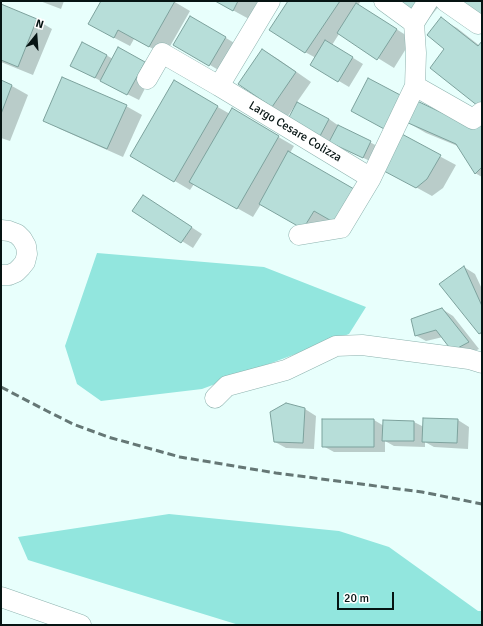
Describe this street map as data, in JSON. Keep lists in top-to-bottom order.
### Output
{
  "streets": {
    "street": ["Largo Cesare Colizza"]
  },
  "scale_bar": "20 m",
  "north": "top"
}
